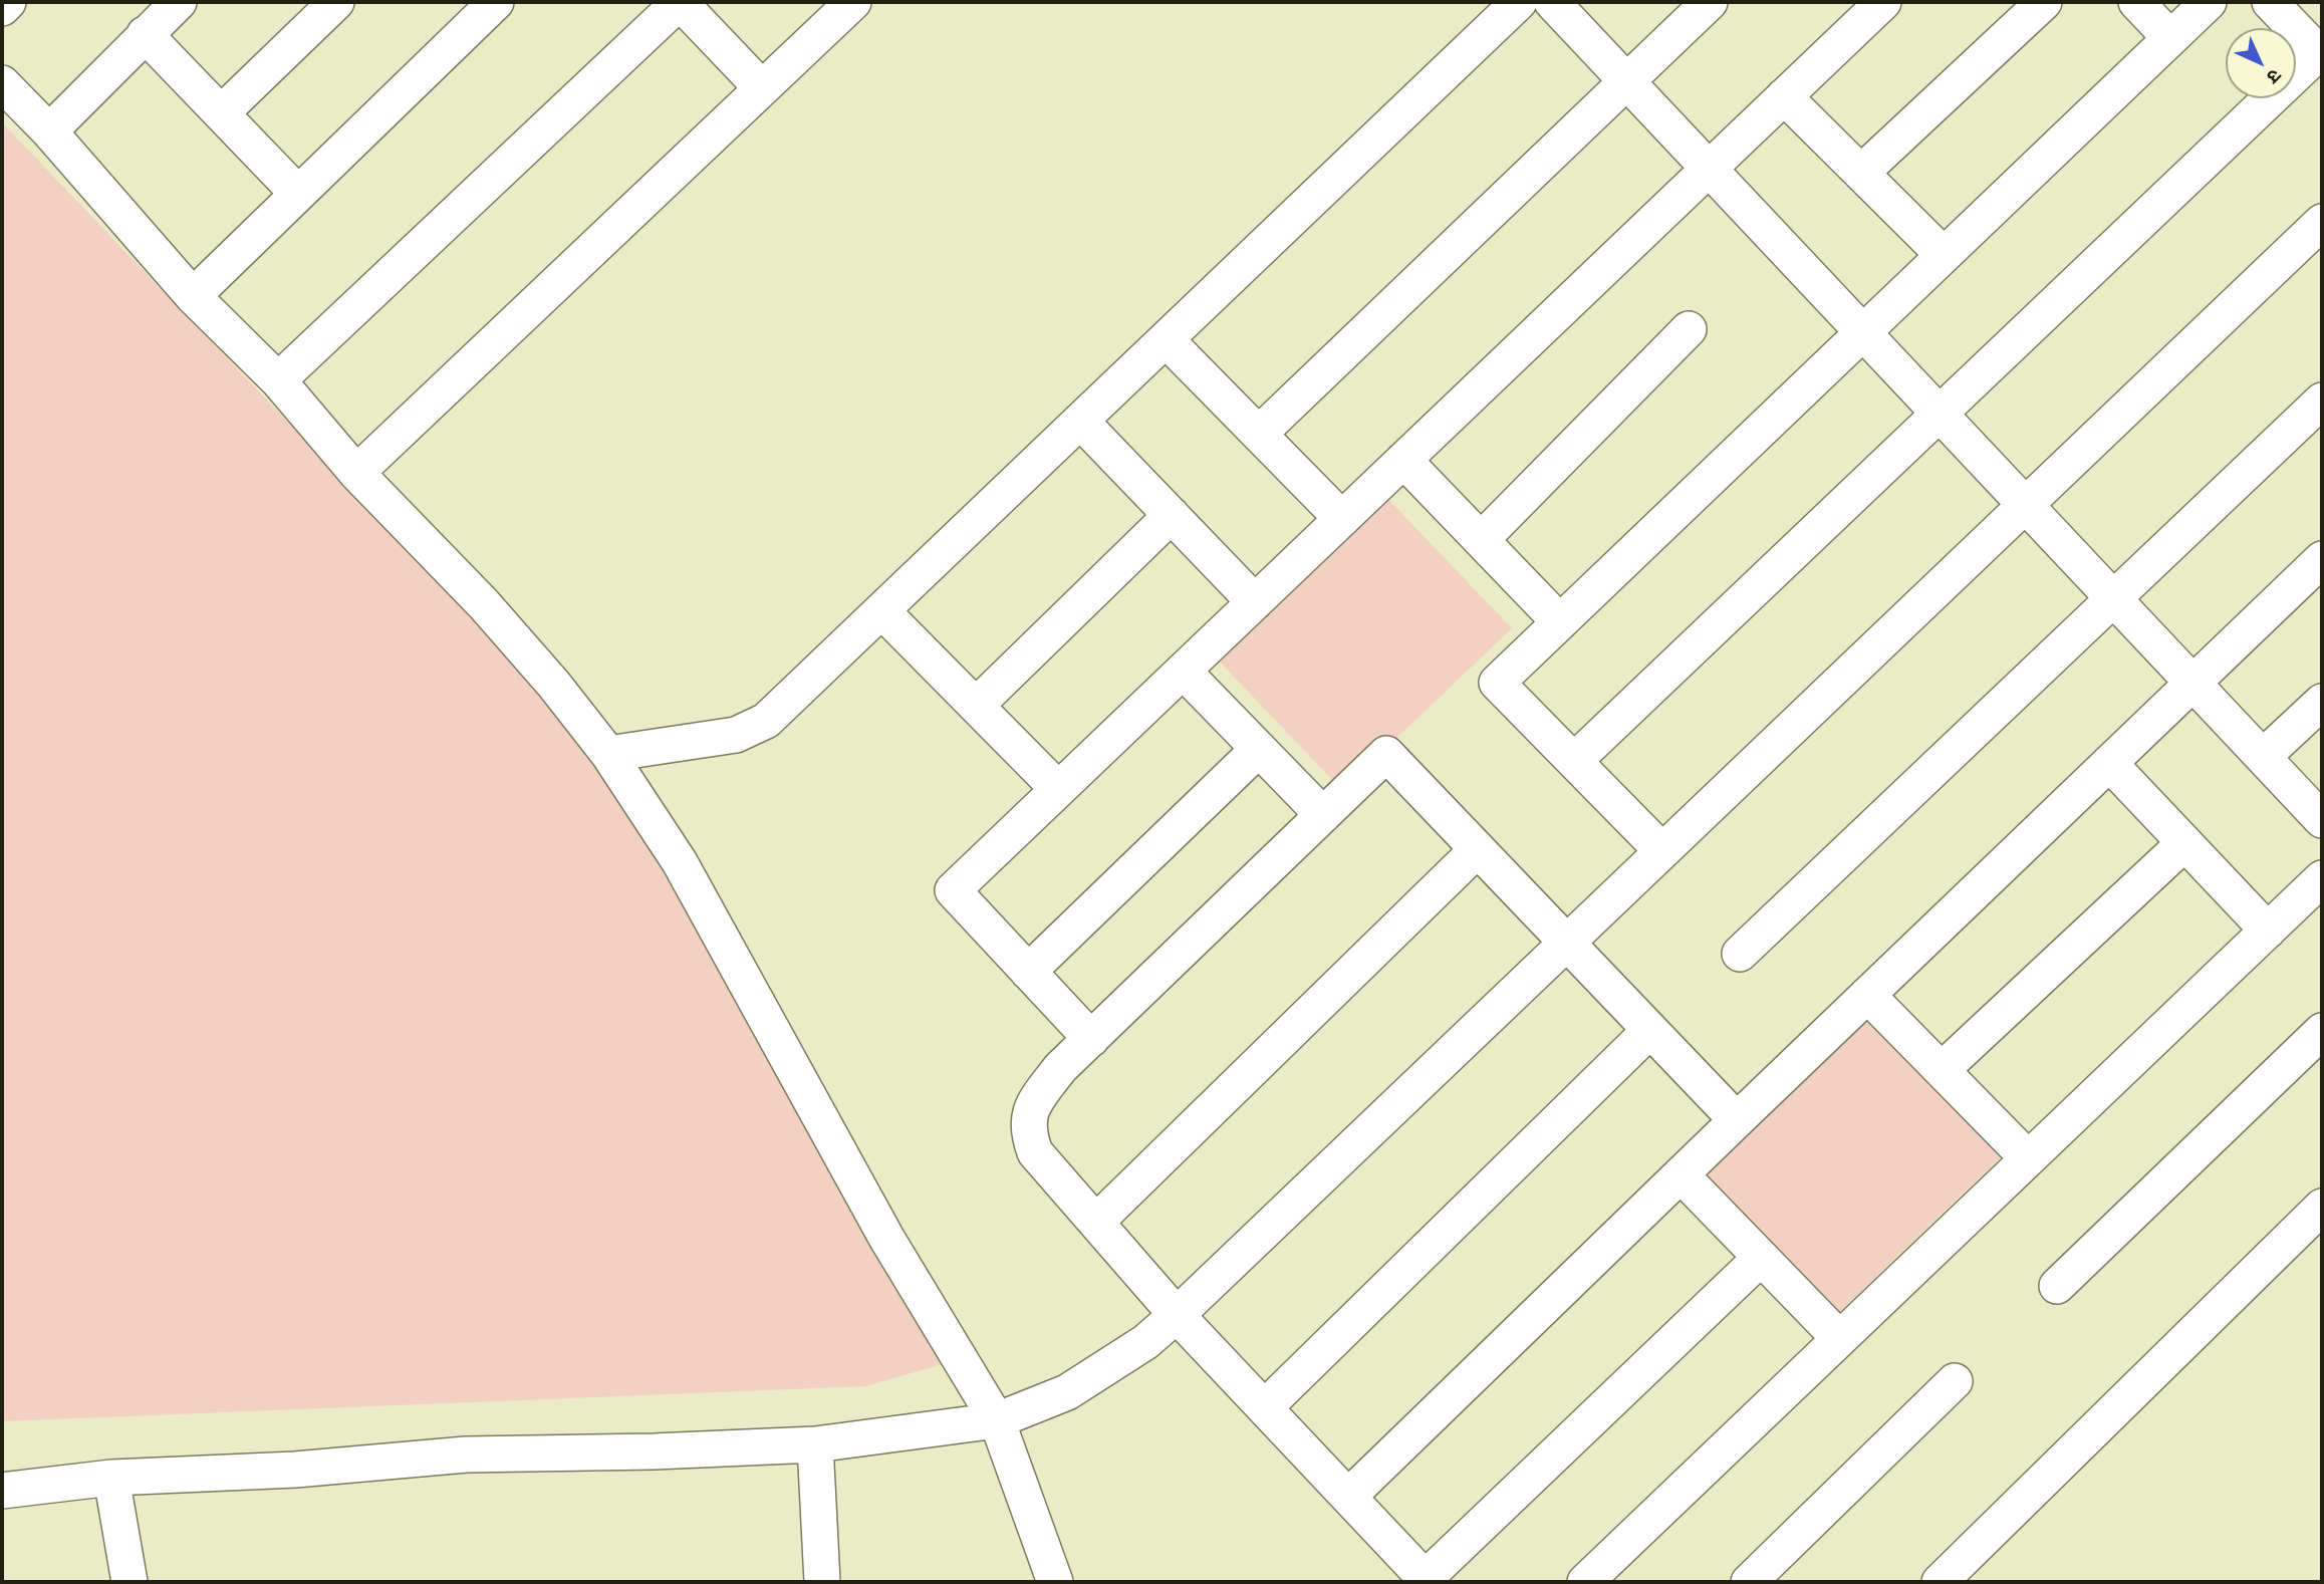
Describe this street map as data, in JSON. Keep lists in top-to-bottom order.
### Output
{
  "north": "bottom right"
}
